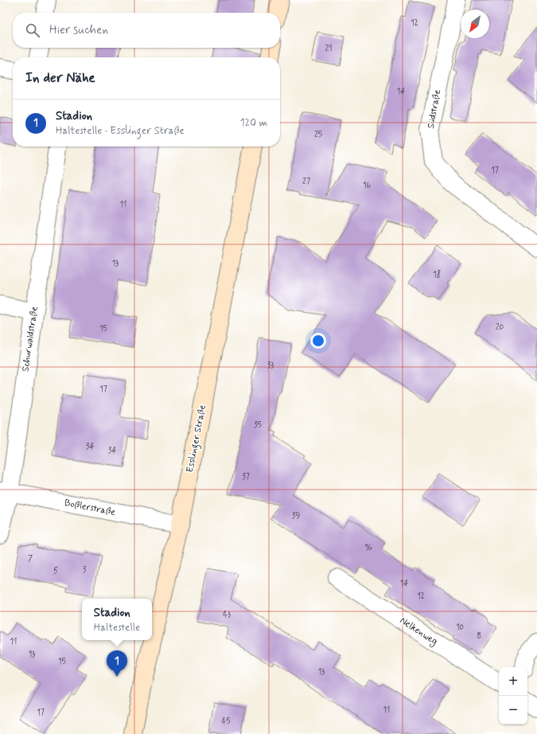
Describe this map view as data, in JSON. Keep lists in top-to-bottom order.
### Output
{
  "streets": {
    "main road": ["Esslinger Straße"],
    "street": [
      "Südstraße",
      "Schurwaldstraße",
      "Boßlerstraße",
      "Nelkenweg"
    ]
  },
  "crossings": [
    ["Schurwaldstraße", "Boßlerstraße"],
    ["Esslinger Straße", "Boßlerstraße"]
  ],
  "house_numbers": [
    "12",
    "21",
    "14",
    "25",
    "17",
    "27",
    "16",
    "11",
    "13",
    "18",
    "20",
    "15",
    "33",
    "17",
    "35",
    "34",
    "34",
    "37",
    "39",
    "16",
    "7",
    "3",
    "5",
    "14",
    "12",
    "43",
    "10",
    "8",
    "11",
    "13",
    "15",
    "13",
    "11",
    "17",
    "45"
  ],
  "north": "bottom left",
  "page": {
    "search": "Hier suchen",
    "heading": "In der Nähe",
    "list": [
      {
        "mark": "1",
        "name": "Stadion",
        "note": "Haltestelle · Esslinger Straße",
        "value": "120 m"
      }
    ],
    "popup": ["Stadion", "Haltestelle"],
    "pins": "1",
    "map_buttons": ["+", "−"]
  }
}
